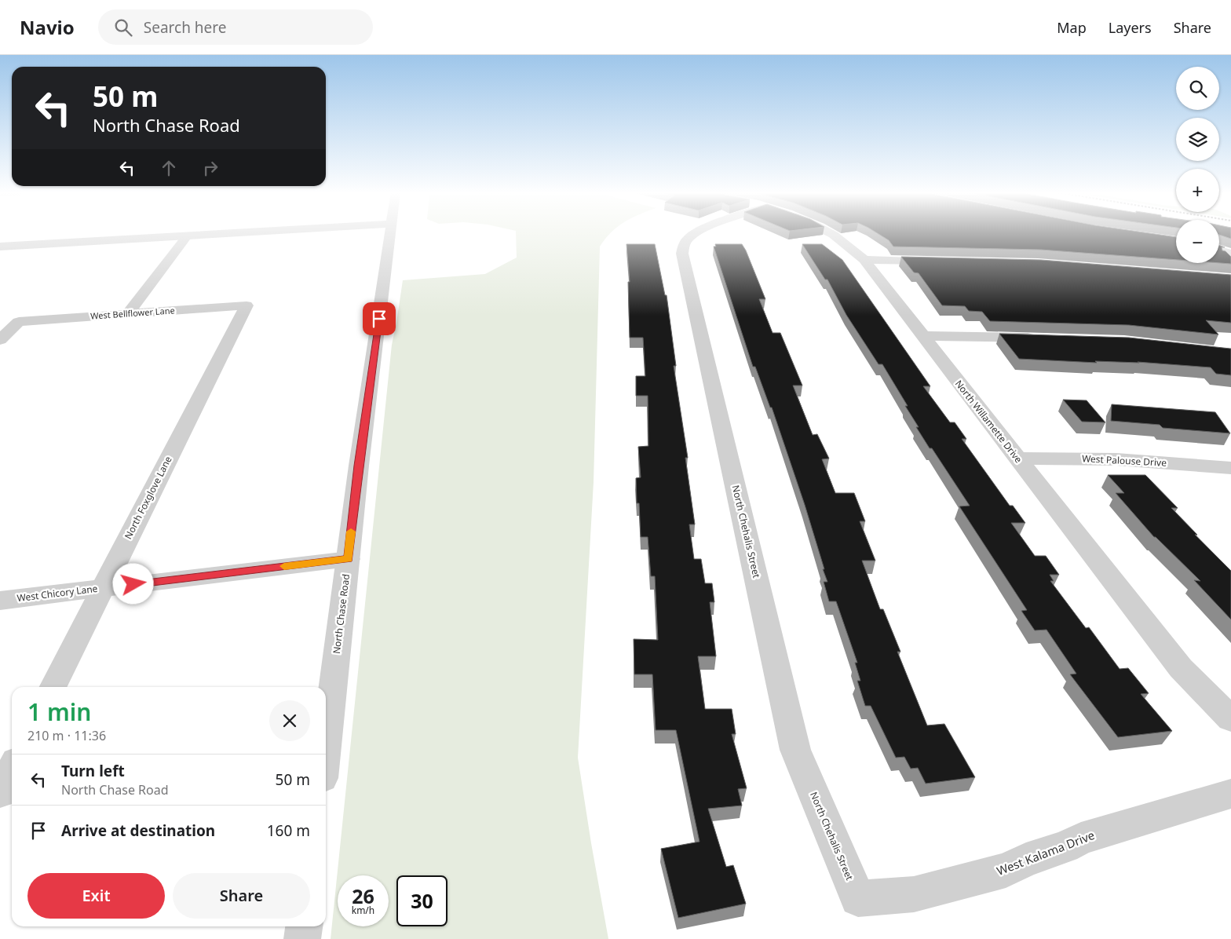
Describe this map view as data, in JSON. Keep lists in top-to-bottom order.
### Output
{
  "streets": {
    "street": [
      "West Bellflower Lane",
      "North Willamette Drive",
      "West Palouse Drive",
      "North Foxglove Lane",
      "North Chehalis Street",
      "West Chicory Lane",
      "North Chase Road",
      "West Kalama Drive"
    ]
  },
  "crossings": [
    ["West Bellflower Lane", "North Foxglove Lane"],
    ["North Willamette Drive", "West Palouse Drive"],
    ["North Foxglove Lane", "West Chicory Lane"],
    ["North Chehalis Street", "West Kalama Drive"],
    ["West Chicory Lane", "North Chase Road"]
  ],
  "page": {
    "header": "Navio",
    "search": "Search here",
    "nav": ["Map", "Layers", "Share"],
    "map_buttons": ["+", "−"],
    "turn": ["50 m", "North Chase Road"],
    "heading": ["1 min", "210 m · 11:36"],
    "list": [
      {
        "name": "Turn left",
        "note": "North Chase Road",
        "value": "50 m"
      },
      {
        "name": "Arrive at destination",
        "value": "160 m"
      }
    ],
    "buttons": ["Exit", "Share"],
    "speed": "26 km/h",
    "limit": "30"
  }
}
